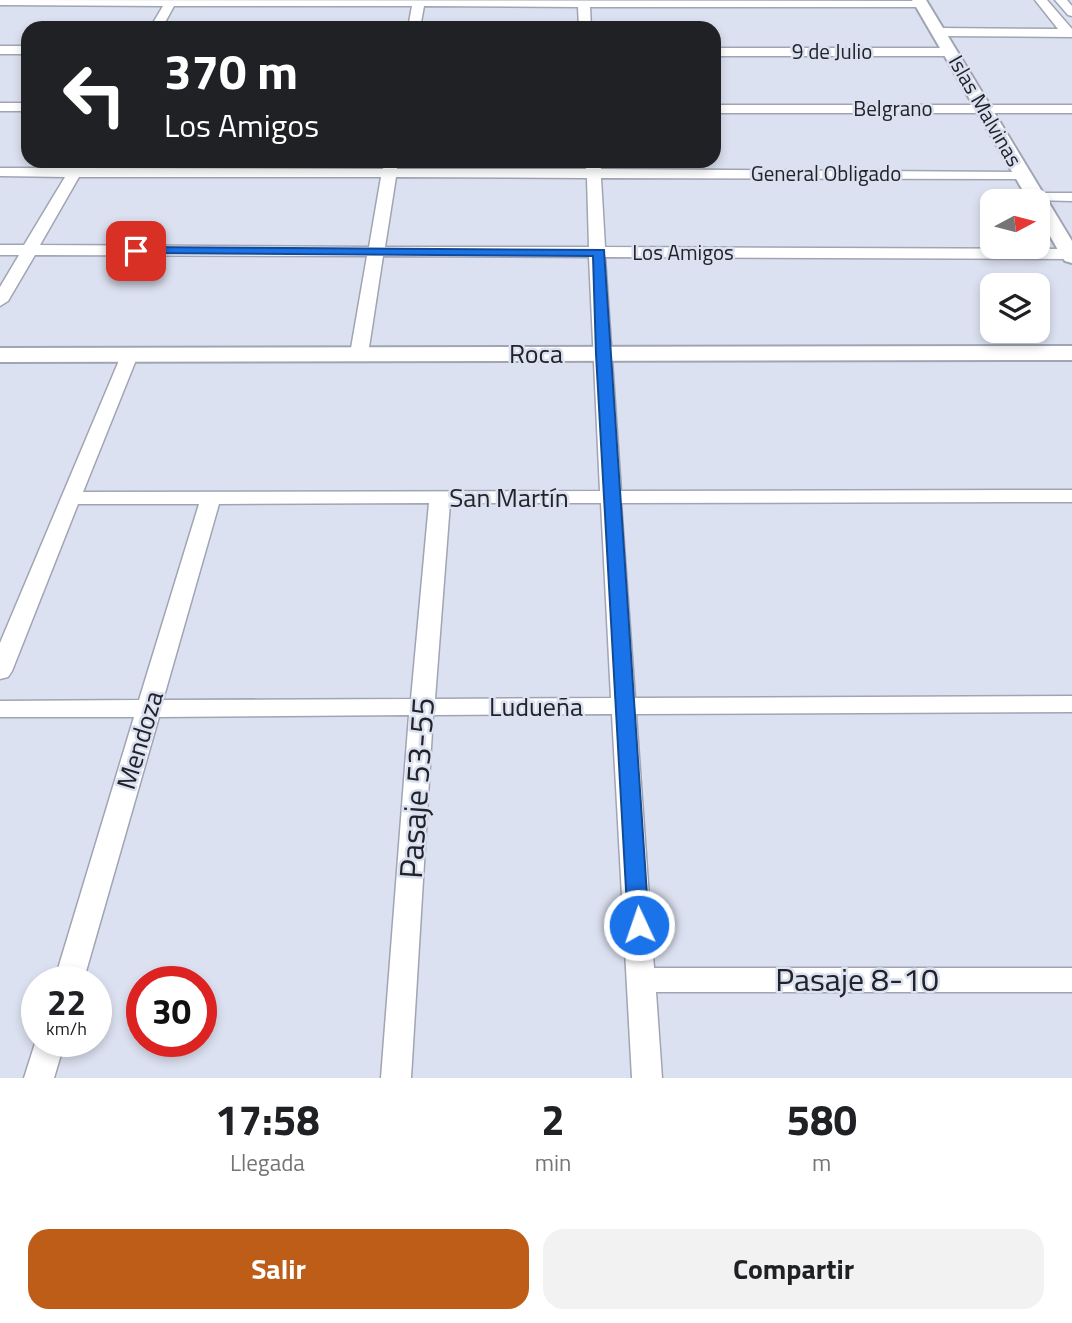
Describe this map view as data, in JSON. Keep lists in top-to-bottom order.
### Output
{
  "streets": {
    "street": [
      "9 de Julio",
      "Belgrano",
      "Islas Malvinas",
      "General Obligado",
      "Los Amigos",
      "Roca",
      "San Martín",
      "Ludueña",
      "Mendoza",
      "Pasaje 53-55",
      "Pasaje 8-10"
    ]
  },
  "crossings": [
    ["9 de Julio", "Islas Malvinas"],
    ["Belgrano", "Islas Malvinas"],
    ["Islas Malvinas", "General Obligado"],
    ["Islas Malvinas", "Los Amigos"],
    ["San Martín", "Mendoza"],
    ["San Martín", "Pasaje 53-55"],
    ["Ludueña", "Mendoza"],
    ["Ludueña", "Pasaje 53-55"]
  ],
  "north": "right",
  "page": {
    "turn": ["370 m", "Los Amigos"],
    "speed": "22 km/h",
    "limit": "30",
    "eta": [
      "17:58",
      "Llegada",
      "2",
      "min",
      "580",
      "m"
    ],
    "buttons": ["Salir", "Compartir"]
  }
}
